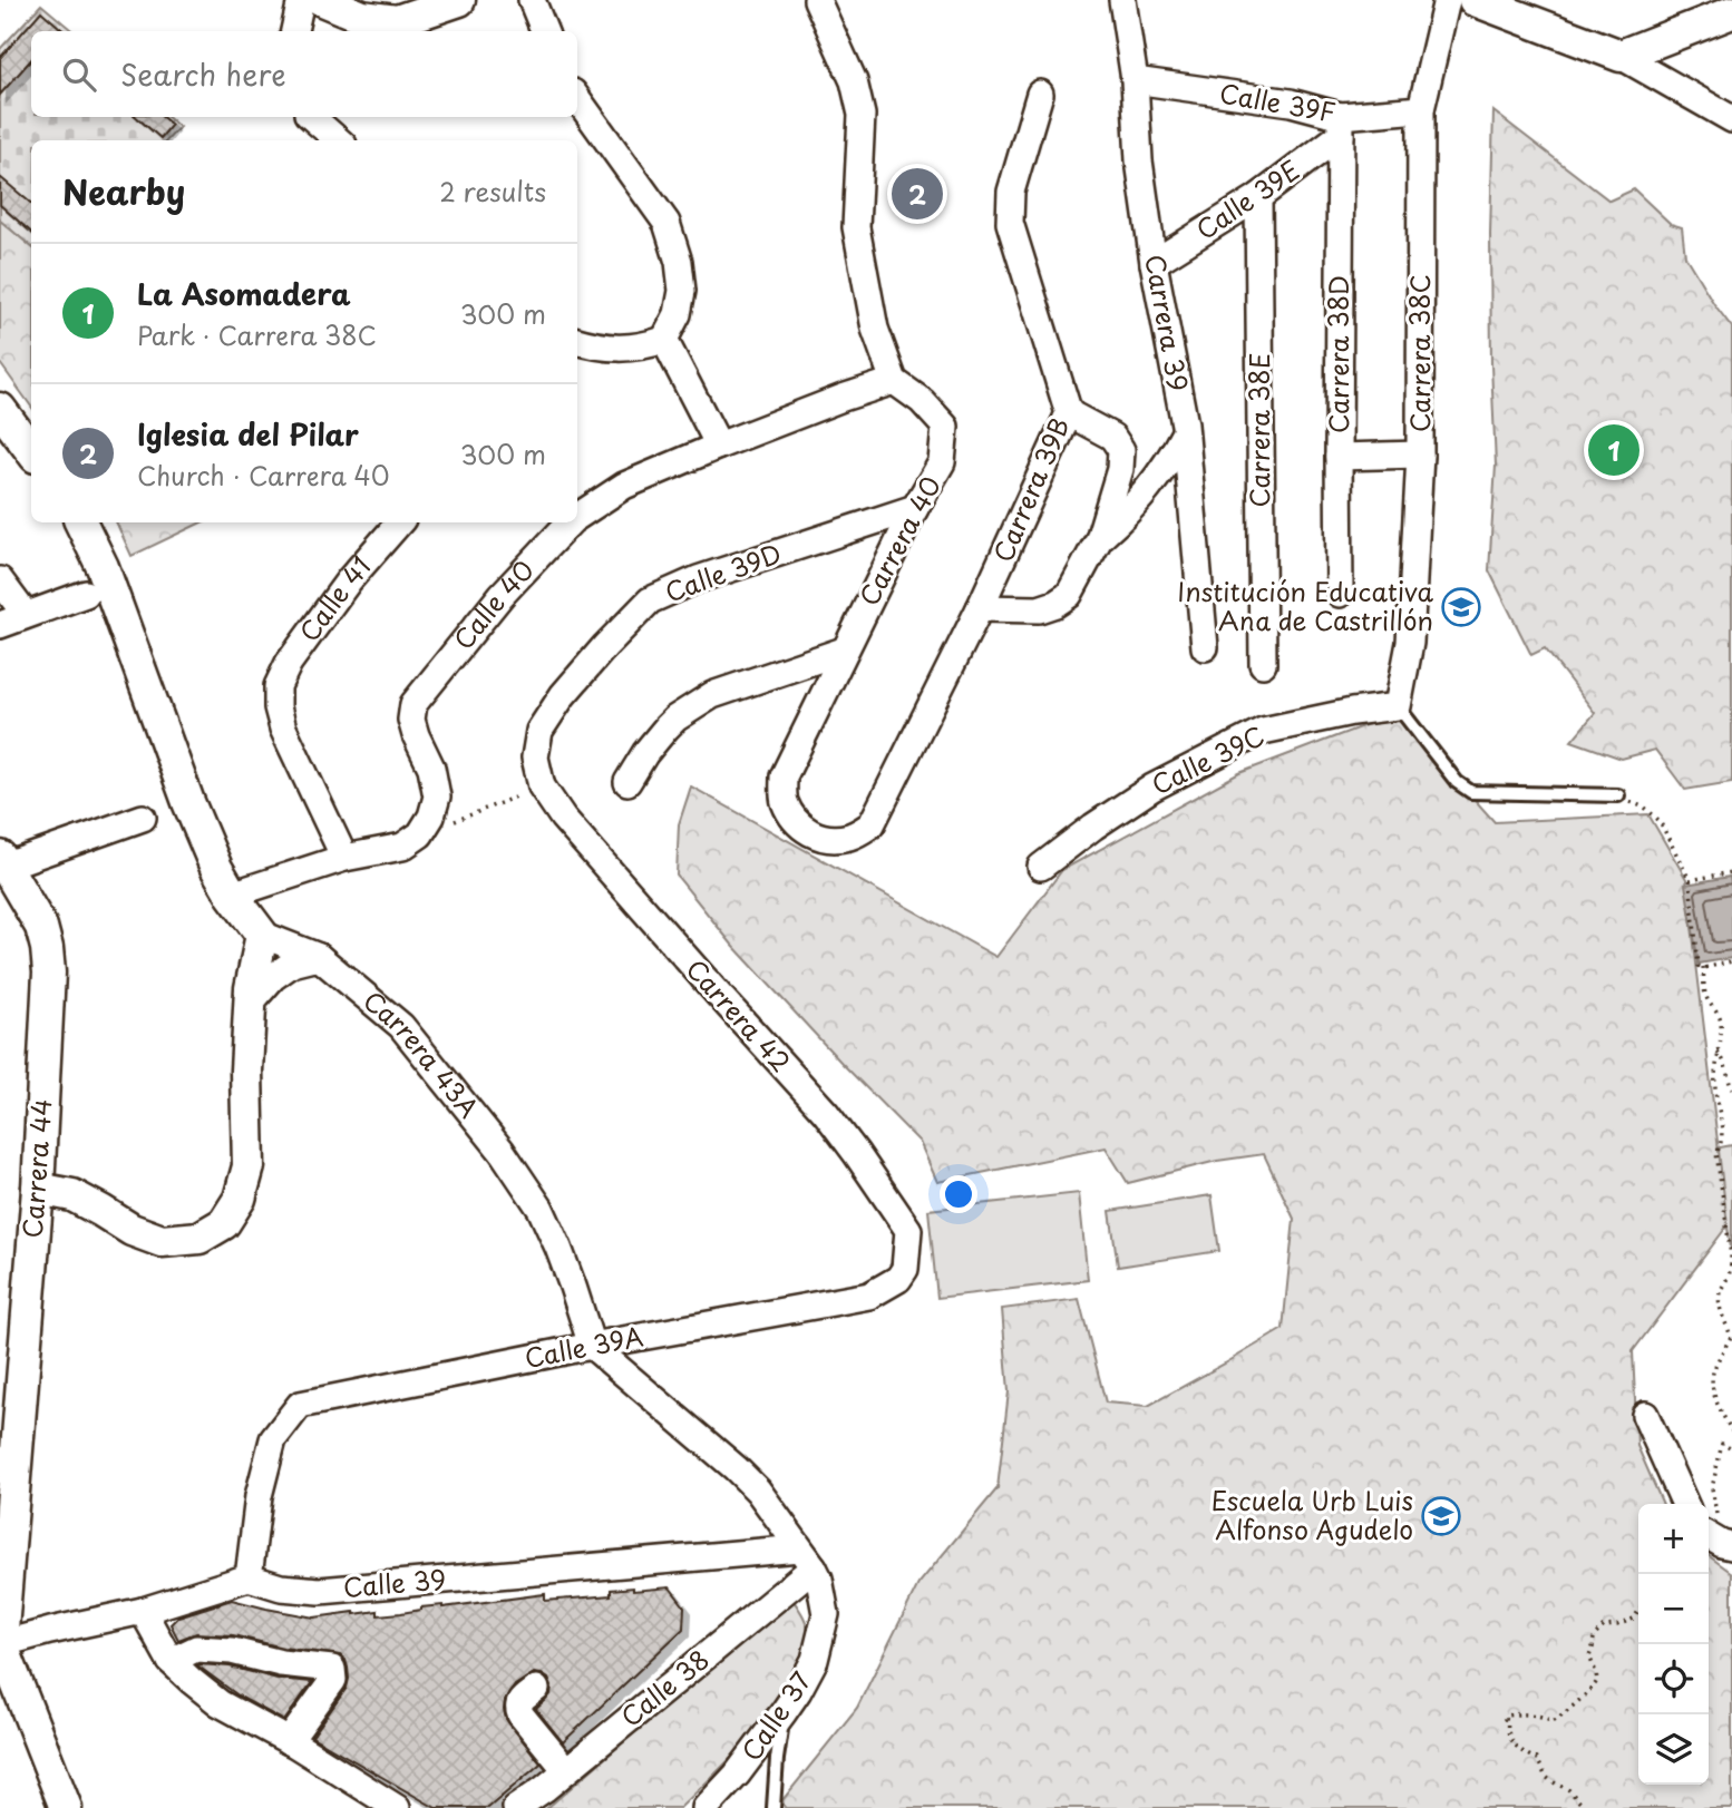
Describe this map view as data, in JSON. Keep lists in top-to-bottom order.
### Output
{
  "streets": {
    "street": [
      "Calle 39F",
      "Calle 39E",
      "Carrera 39",
      "Carrera 38C",
      "Carrera 38D",
      "Carrera 38E",
      "Carrera 39B",
      "Carrera 40",
      "Calle 39D",
      "Calle 41",
      "Calle 40",
      "Calle 39C",
      "Carrera 42",
      "Carrera 43A",
      "Carrera 44",
      "Calle 39A",
      "Calle 39",
      "Calle 38",
      "Calle 37"
    ]
  },
  "crossings": [
    ["Calle 39F", "Calle 39E"],
    ["Calle 39F", "Carrera 39"],
    ["Calle 39F", "Carrera 38C"],
    ["Calle 39F", "Carrera 38D"],
    ["Calle 39E", "Carrera 39"],
    ["Calle 39E", "Carrera 38D"],
    ["Calle 39E", "Carrera 38E"],
    ["Carrera 38C", "Calle 39C"],
    ["Carrera 39B", "Carrera 40"],
    ["Carrera 40", "Calle 39D"],
    ["Carrera 40", "Calle 40"],
    ["Calle 39D", "Carrera 42"],
    ["Carrera 42", "Calle 39A"],
    ["Carrera 43A", "Calle 39A"],
    ["Calle 39A", "Calle 39"],
    ["Calle 39", "Calle 38"],
    ["Calle 39", "Calle 37"],
    ["Calle 38", "Calle 37"]
  ],
  "places": {
    "school or university": ["Institución Educativa Ana de Castrillón", "Escuela Urb Luis Alfonso Agudelo"]
  },
  "page": {
    "search": "Search here",
    "heading": ["Nearby", "2 results"],
    "pins": ["2", "1"],
    "list": [
      {
        "mark": "1",
        "name": "La Asomadera",
        "note": "Park · Carrera 38C",
        "value": "300 m"
      },
      {
        "mark": "2",
        "name": "Iglesia del Pilar",
        "note": "Church · Carrera 40",
        "value": "300 m"
      }
    ],
    "map_buttons": ["+", "−"]
  }
}
